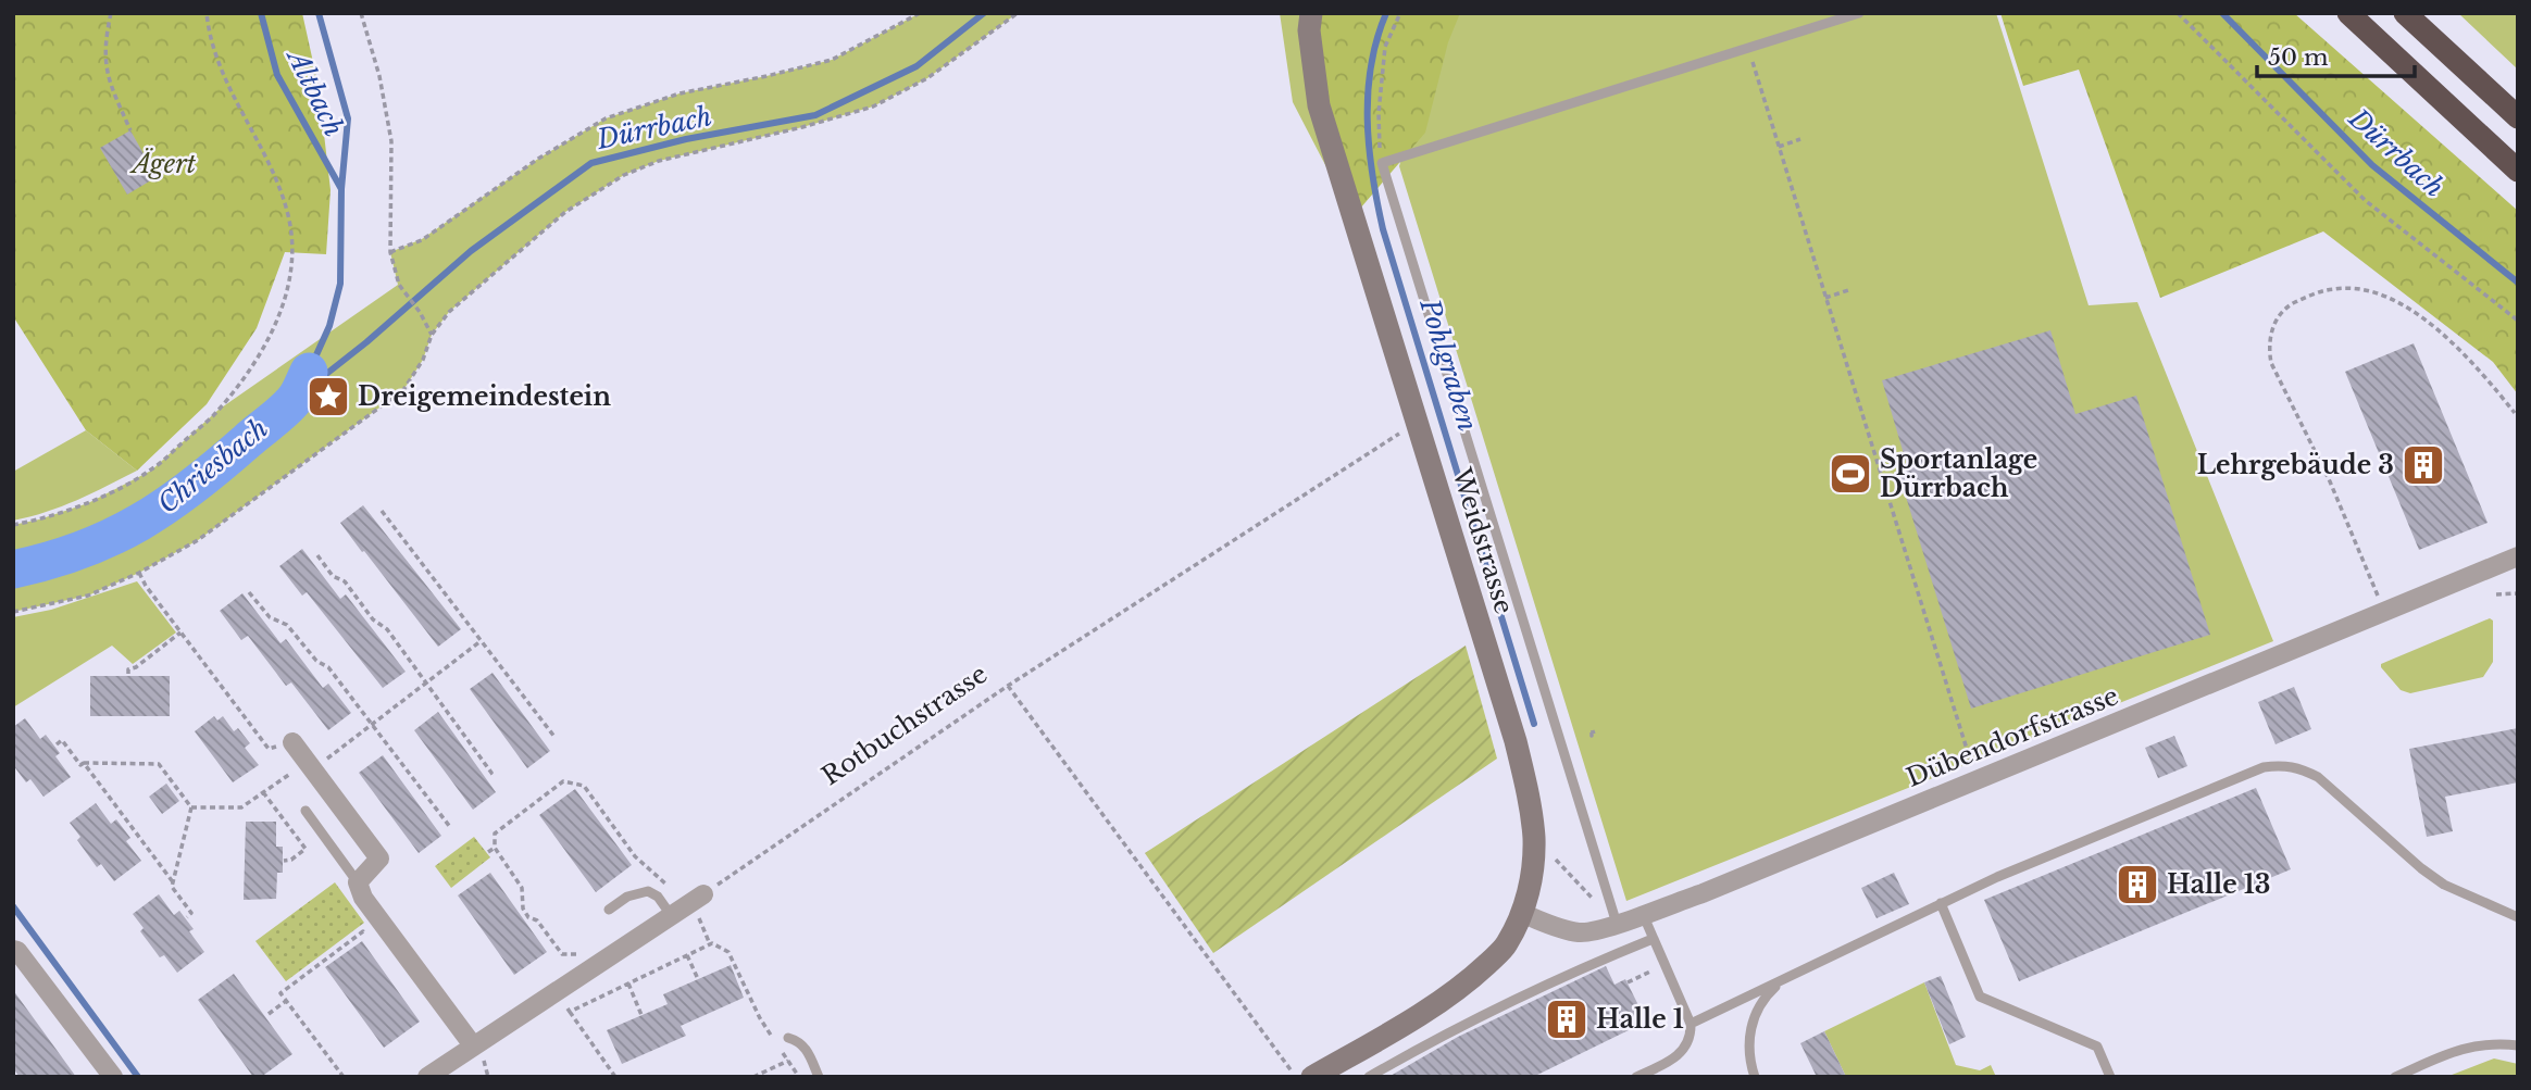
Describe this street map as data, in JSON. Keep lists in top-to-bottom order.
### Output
{
  "streets": {
    "main road": ["Weidstrasse"],
    "street": ["Dübendorfstrasse"],
    "path": ["Rotbuchstrasse"]
  },
  "crossings": [
    ["Weidstrasse", "Rotbuchstrasse"],
    ["Weidstrasse", "Dübendorfstrasse"]
  ],
  "water": [
    "Altbach",
    "Dürrbach",
    "Pohlgraben",
    "Chriesbach"
  ],
  "parks": ["Ägert"],
  "places": {
    "place": ["Dreigemeindestein"],
    "building": ["Lehrgebäude 3", "Halle 13", "Halle 1"],
    "sports": ["Sportanlage Dürrbach"]
  },
  "scale_bar": "50 m"
}
